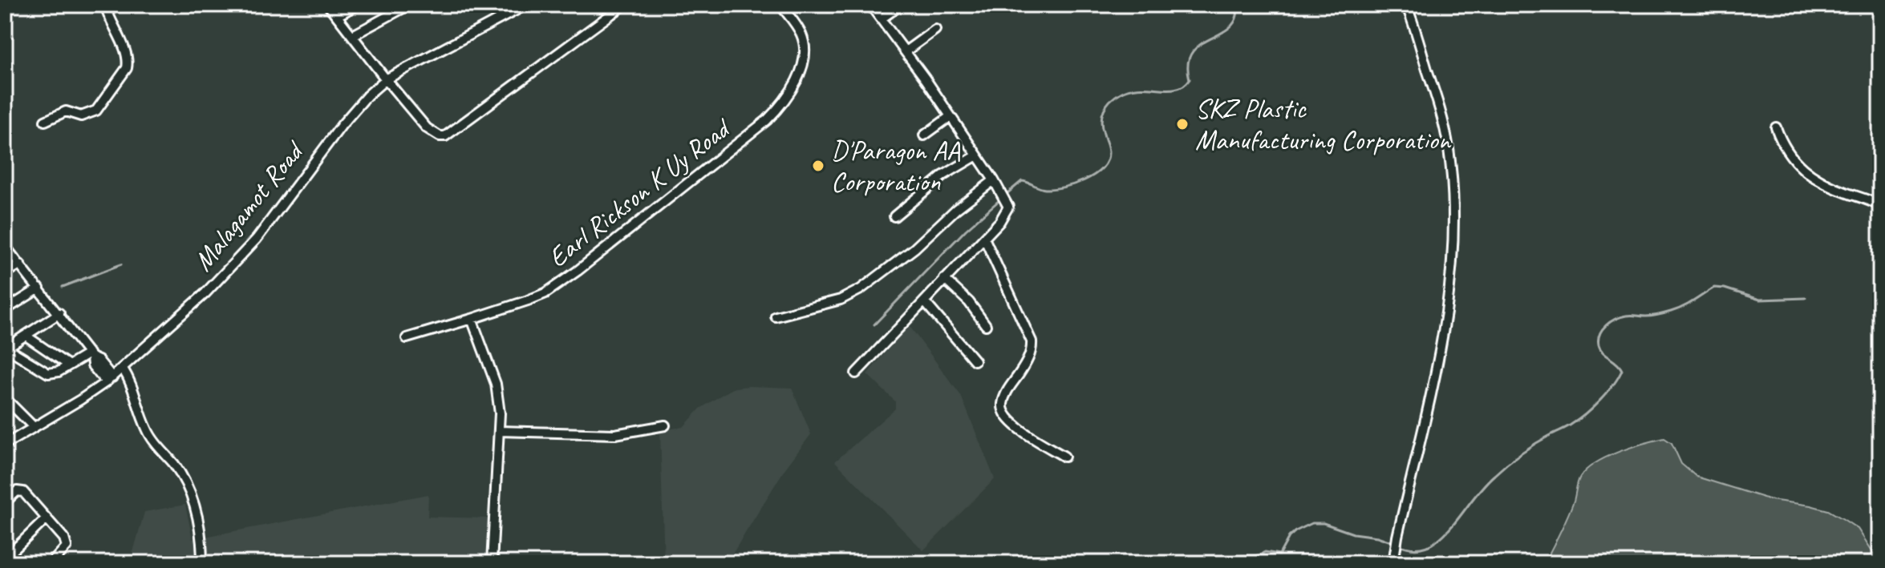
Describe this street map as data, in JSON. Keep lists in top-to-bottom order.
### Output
{
  "streets": {
    "street": ["Earl Rickson K Uy Road", "Malagamot Road"]
  },
  "places": ["SKZ Plastic Manufacturing Corporation", "D'Paragon AA Corporation"]
}
